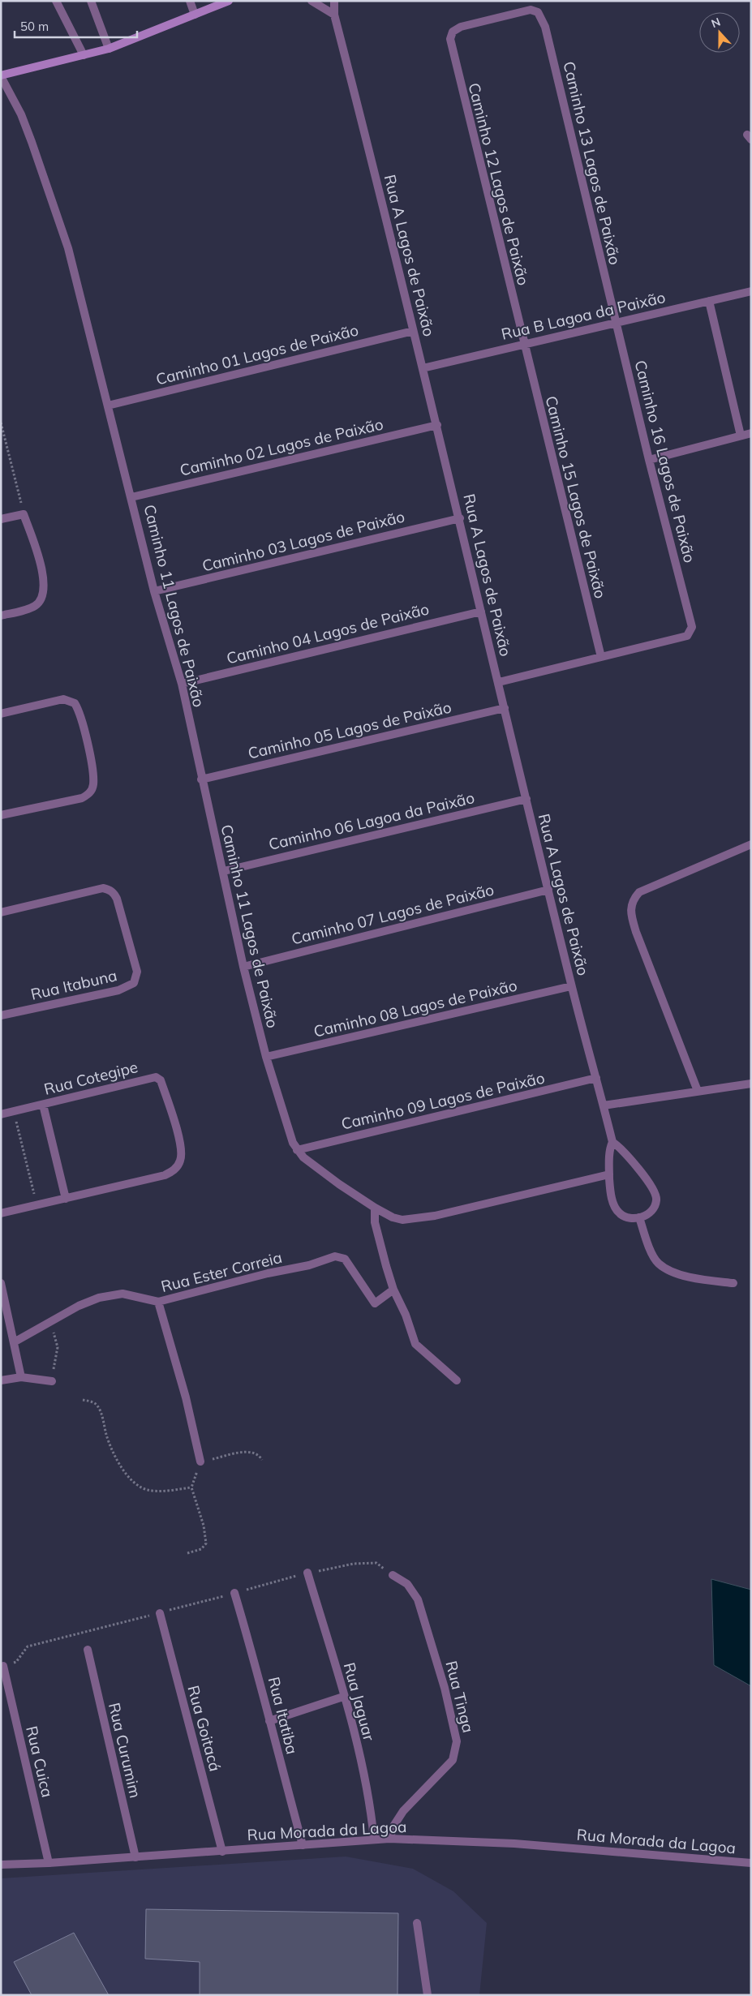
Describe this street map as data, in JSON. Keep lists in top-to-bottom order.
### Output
{
  "streets": {
    "street": [
      "Caminho 13 Lagos de Paixão",
      "Caminho 12 Lagos de Paixão",
      "Rua A Lagos de Paixão",
      "Rua B Lagoa da Paixão",
      "Caminho 01 Lagos de Paixão",
      "Caminho 02 Lagos de Paixão",
      "Caminho 16 Lagos de Paixão",
      "Caminho 15 Lagos de Paixão",
      "Caminho 03 Lagos de Paixão",
      "Caminho 11 Lagos de Paixão",
      "Caminho 04 Lagos de Paixão",
      "Caminho 05 Lagos de Paixão",
      "Caminho 06 Lagoa da Paixão",
      "Caminho 07 Lagos de Paixão",
      "Rua Itabuna",
      "Caminho 08 Lagos de Paixão",
      "Rua Cotegipe",
      "Caminho 09 Lagos de Paixão",
      "Rua Ester Correia",
      "Rua Tinga",
      "Rua Jaguar",
      "Rua Itatiba",
      "Rua Goitacá",
      "Rua Curumim",
      "Rua Cuica",
      "Rua Morada da Lagoa"
    ]
  },
  "crossings": [
    ["Caminho 13 Lagos de Paixão", "Caminho 12 Lagos de Paixão"],
    ["Caminho 13 Lagos de Paixão", "Rua B Lagoa da Paixão"],
    ["Caminho 13 Lagos de Paixão", "Caminho 16 Lagos de Paixão"],
    ["Caminho 12 Lagos de Paixão", "Rua B Lagoa da Paixão"],
    ["Caminho 12 Lagos de Paixão", "Caminho 15 Lagos de Paixão"],
    ["Rua A Lagos de Paixão", "Rua B Lagoa da Paixão"],
    ["Rua A Lagos de Paixão", "Caminho 01 Lagos de Paixão"],
    ["Rua A Lagos de Paixão", "Caminho 02 Lagos de Paixão"],
    ["Rua A Lagos de Paixão", "Caminho 16 Lagos de Paixão"],
    ["Rua A Lagos de Paixão", "Caminho 03 Lagos de Paixão"],
    ["Rua A Lagos de Paixão", "Caminho 04 Lagos de Paixão"],
    ["Rua A Lagos de Paixão", "Caminho 05 Lagos de Paixão"],
    ["Rua A Lagos de Paixão", "Caminho 06 Lagoa da Paixão"],
    ["Rua A Lagos de Paixão", "Caminho 07 Lagos de Paixão"],
    ["Rua A Lagos de Paixão", "Caminho 08 Lagos de Paixão"],
    ["Rua A Lagos de Paixão", "Caminho 09 Lagos de Paixão"],
    ["Rua B Lagoa da Paixão", "Caminho 16 Lagos de Paixão"],
    ["Rua B Lagoa da Paixão", "Caminho 15 Lagos de Paixão"],
    ["Caminho 01 Lagos de Paixão", "Caminho 11 Lagos de Paixão"],
    ["Caminho 02 Lagos de Paixão", "Caminho 11 Lagos de Paixão"],
    ["Caminho 16 Lagos de Paixão", "Caminho 15 Lagos de Paixão"],
    ["Caminho 03 Lagos de Paixão", "Caminho 11 Lagos de Paixão"],
    ["Caminho 11 Lagos de Paixão", "Caminho 04 Lagos de Paixão"],
    ["Caminho 11 Lagos de Paixão", "Caminho 05 Lagos de Paixão"],
    ["Caminho 11 Lagos de Paixão", "Caminho 06 Lagoa da Paixão"],
    ["Caminho 11 Lagos de Paixão", "Caminho 07 Lagos de Paixão"],
    ["Caminho 11 Lagos de Paixão", "Caminho 08 Lagos de Paixão"],
    ["Caminho 11 Lagos de Paixão", "Caminho 09 Lagos de Paixão"],
    ["Rua Tinga", "Rua Morada da Lagoa"],
    ["Rua Jaguar", "Rua Morada da Lagoa"],
    ["Rua Itatiba", "Rua Morada da Lagoa"],
    ["Rua Goitacá", "Rua Morada da Lagoa"],
    ["Rua Curumim", "Rua Morada da Lagoa"],
    ["Rua Cuica", "Rua Morada da Lagoa"]
  ],
  "scale_bar": "50 m",
  "north": "top"
}
